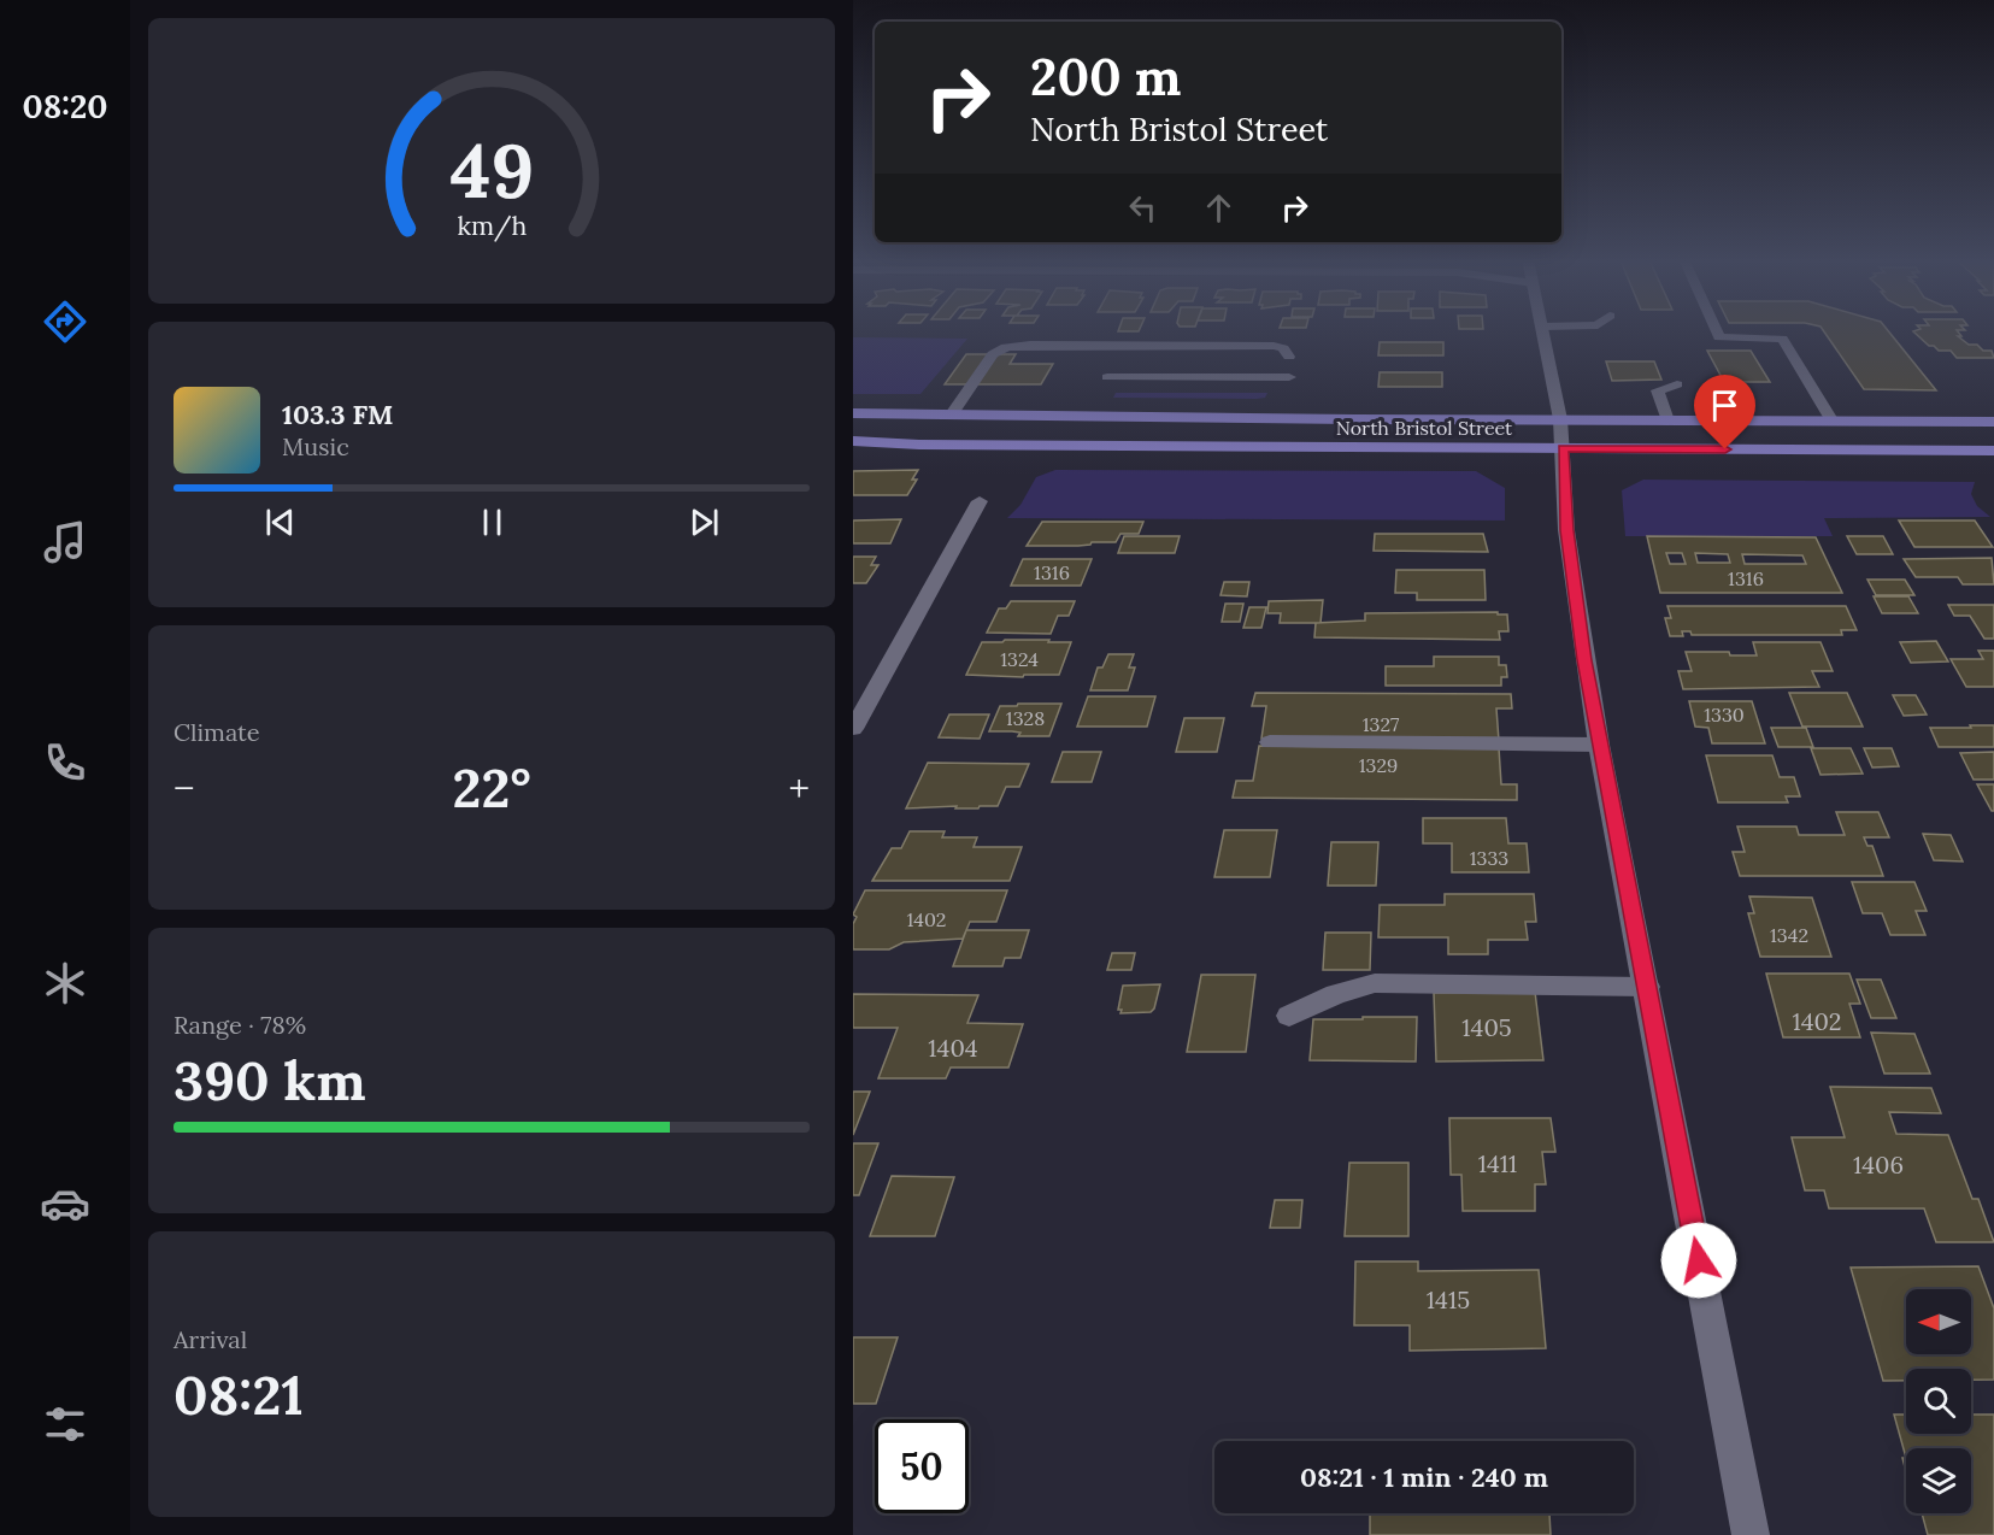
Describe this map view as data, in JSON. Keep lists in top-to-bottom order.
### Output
{
  "streets": {
    "main road": ["North Bristol Street"]
  },
  "house_numbers": [
    "1316",
    "1316",
    "1324",
    "1330",
    "1328",
    "1327",
    "1329",
    "1333",
    "1402",
    "1342",
    "1402",
    "1405",
    "1404",
    "1411",
    "1406",
    "1415"
  ],
  "north": "left",
  "page": {
    "tabs": "08:20",
    "turn": ["200 m", "North Bristol Street"],
    "song": ["103.3 FM", "Music"],
    "tile": [
      "Climate",
      ["Range · 78%", "390 km"],
      ["Arrival", "08:21"]
    ],
    "heat": ["−", "22°", "+"],
    "limit": "50",
    "trip": "08:21 · 1 min · 240 m",
    "gauge": ["49", "km/h"]
  }
}
